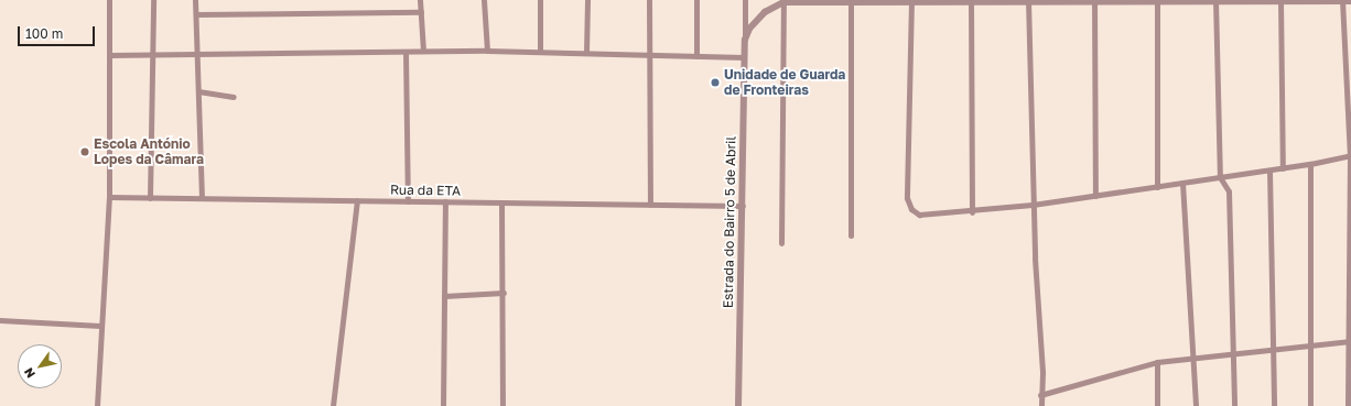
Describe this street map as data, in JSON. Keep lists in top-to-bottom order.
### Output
{
  "streets": {
    "street": ["Rua da ETA", "Estrada do Bairro 5 de Abril"]
  },
  "crossings": [
    ["Rua da ETA", "Estrada do Bairro 5 de Abril"]
  ],
  "places": ["Unidade de Guarda de Fronteiras", "Escola António Lopes da Câmara"],
  "scale_bar": "100 m",
  "north": "bottom left"
}
